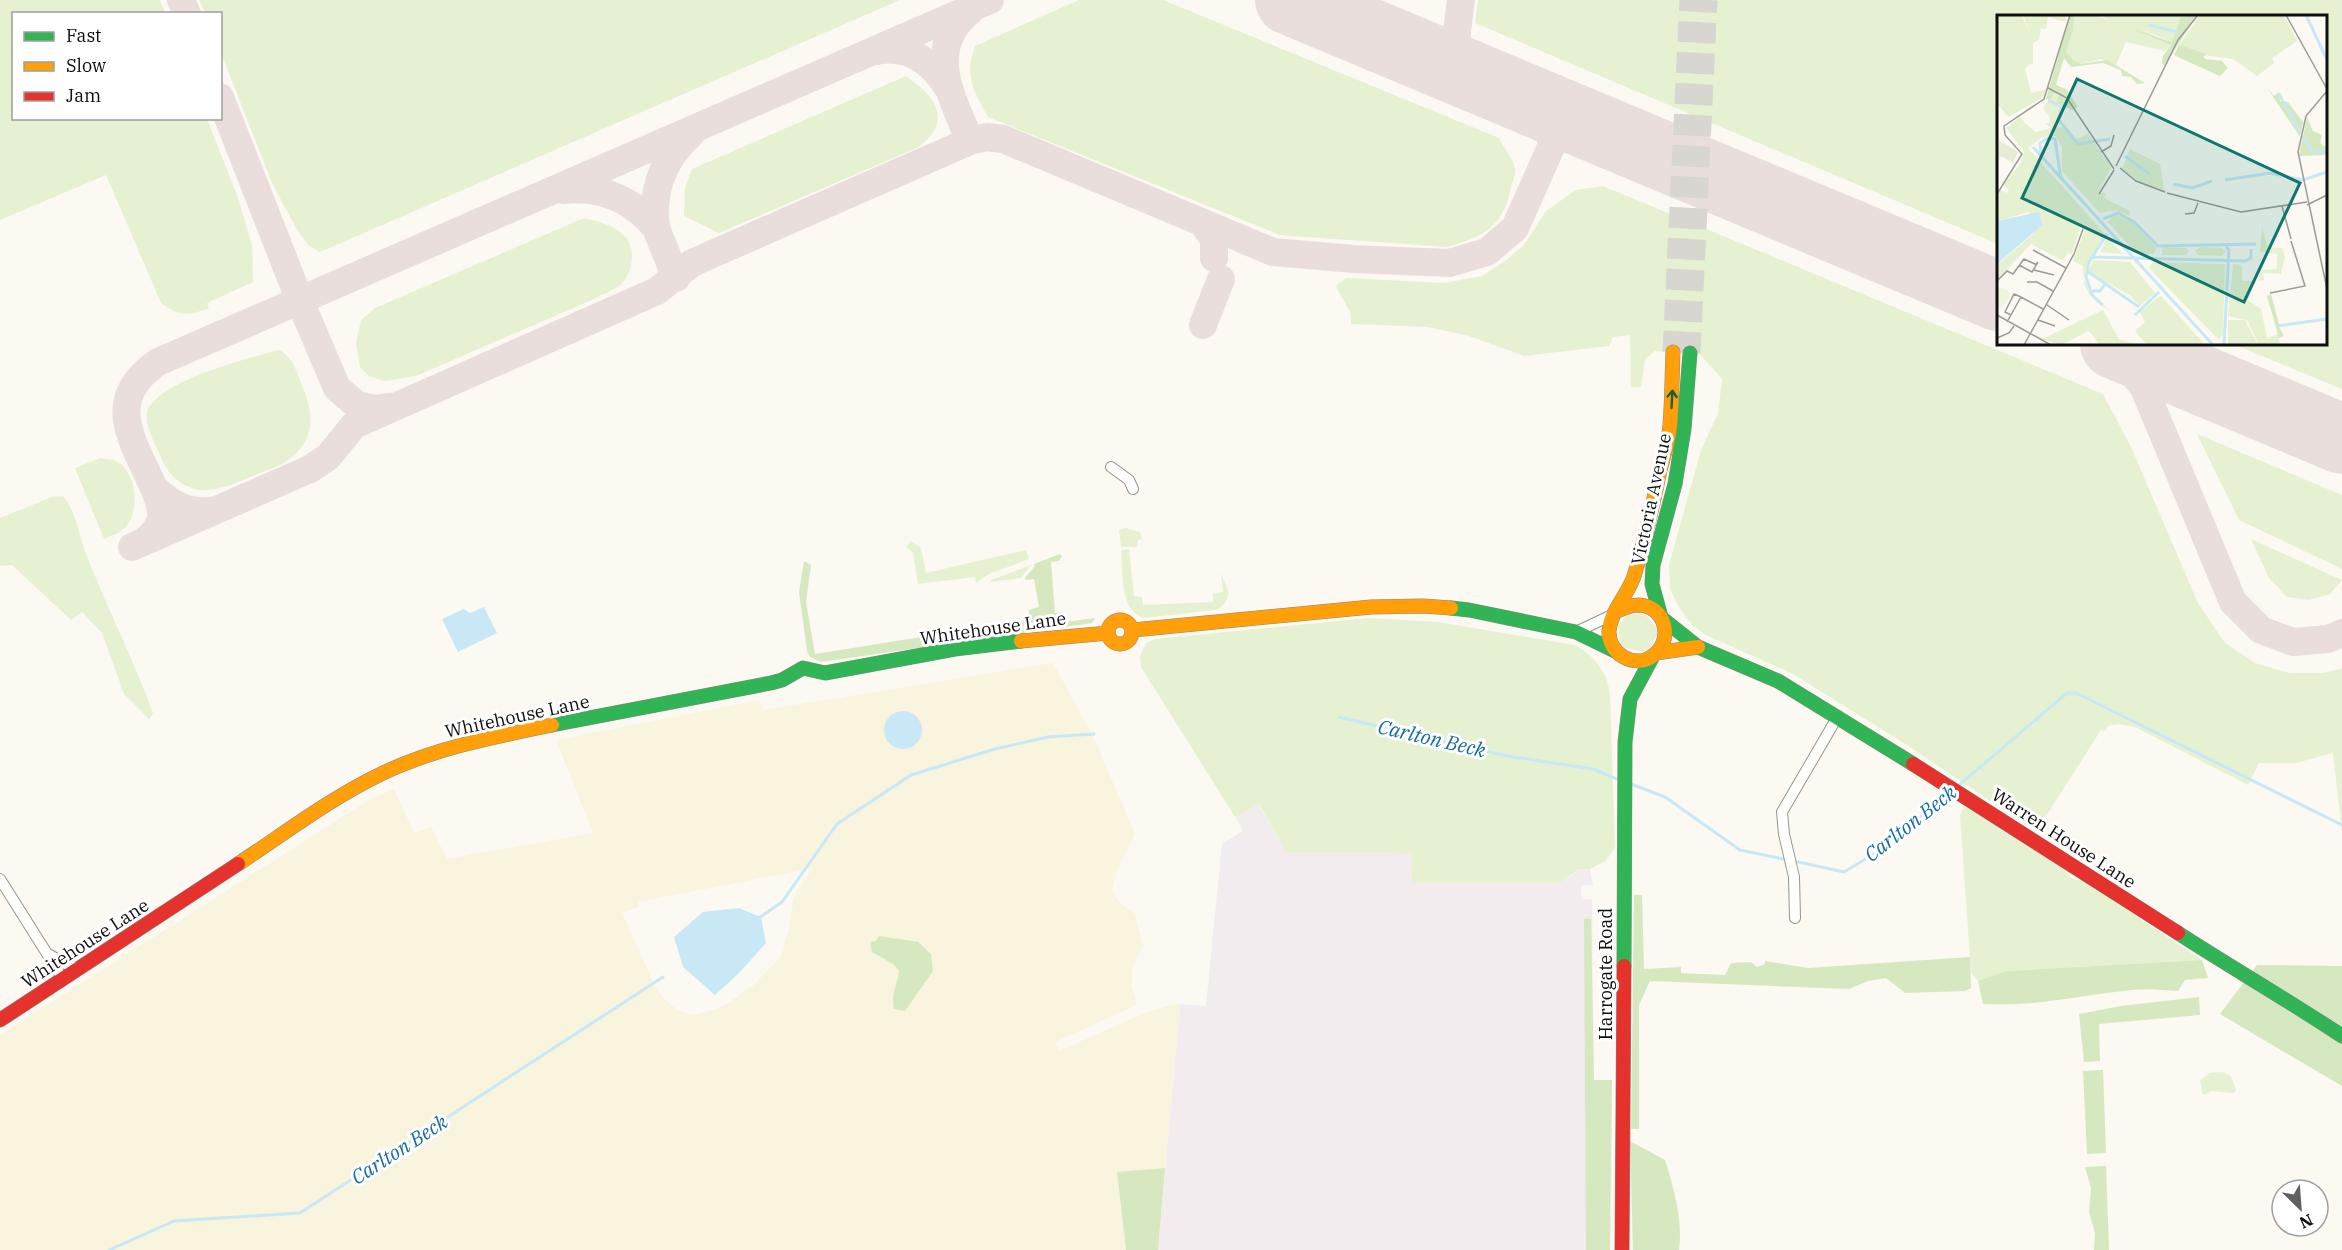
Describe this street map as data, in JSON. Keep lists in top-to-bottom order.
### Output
{
  "streets": {
    "main road": [
      "Victoria Avenue",
      "Whitehouse Lane",
      "Warren House Lane",
      "Harrogate Road"
    ]
  },
  "crossings": [
    ["Victoria Avenue", "Warren House Lane"],
    ["Victoria Avenue", "Harrogate Road"],
    ["Warren House Lane", "Harrogate Road"]
  ],
  "water": ["Carlton Beck"],
  "legend": ["Fast", "Slow", "Jam"],
  "north": "bottom right"
}
